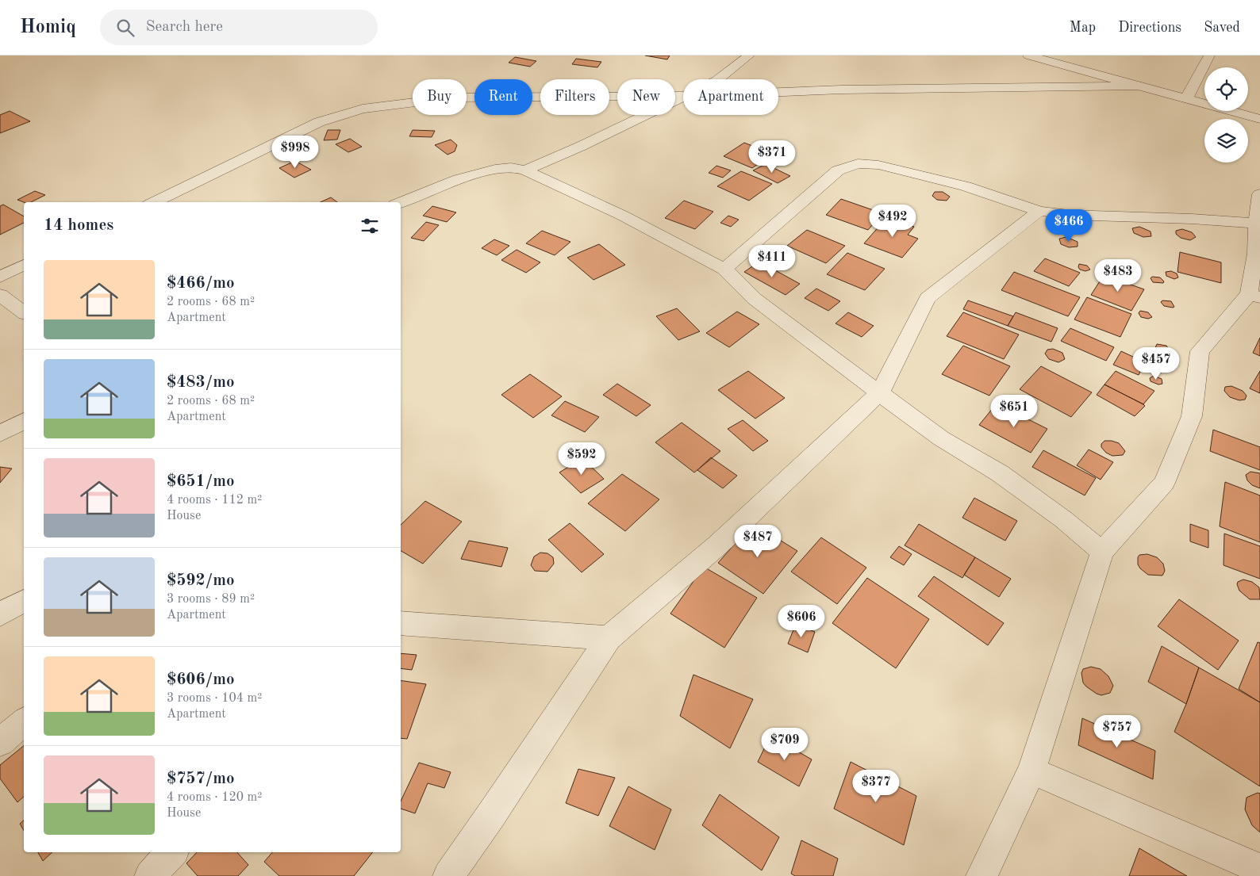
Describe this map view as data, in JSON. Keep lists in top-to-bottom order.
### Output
{
  "page": {
    "header": "Homiq",
    "search": "Search here",
    "nav": ["Map", "Directions", "Saved"],
    "chip": [
      "Buy",
      "Rent",
      "Filters",
      "New",
      "Apartment"
    ],
    "price": [
      "$998",
      "$371",
      "$492",
      "$466",
      "$411",
      "$483",
      "$457",
      "$651",
      "$592",
      "$487",
      "$606",
      "$757",
      "$709",
      "$377"
    ],
    "heading": "14 homes",
    "list": [
      {
        "name": "$466/mo",
        "note": "2 rooms · 68 m² · Apartment"
      },
      {
        "name": "$483/mo",
        "note": "2 rooms · 68 m² · Apartment"
      },
      {
        "name": "$651/mo",
        "note": "4 rooms · 112 m² · House"
      },
      {
        "name": "$592/mo",
        "note": "3 rooms · 89 m² · Apartment"
      },
      {
        "name": "$606/mo",
        "note": "3 rooms · 104 m² · Apartment"
      },
      {
        "name": "$757/mo",
        "note": "4 rooms · 120 m² · House"
      }
    ]
  }
}
